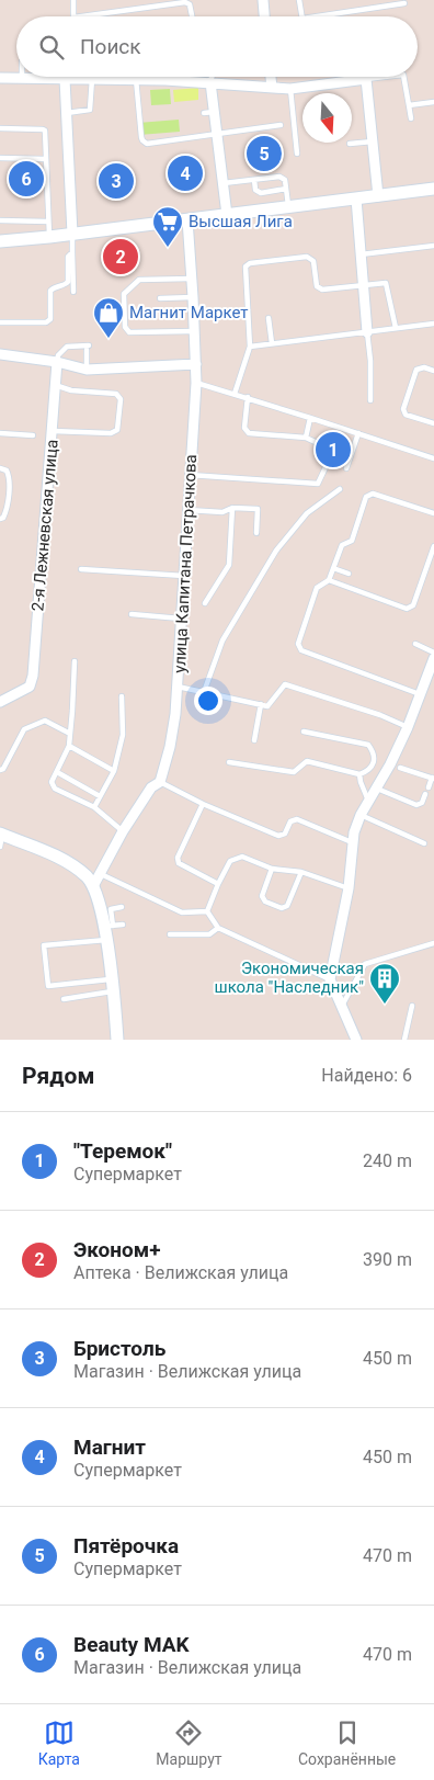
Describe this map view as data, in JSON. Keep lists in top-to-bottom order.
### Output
{
  "streets": {
    "street": ["2-я Лежневская улица", "улица Капитана Петрачкова"]
  },
  "places": {
    "supermarket": ["Высшая Лига"],
    "shop": ["Магнит Маркет"],
    "building": ["Экономическая школа \"Наследник\""]
  },
  "north": "bottom",
  "page": {
    "search": "Поиск",
    "pins": [
      "5",
      "4",
      "6",
      "3",
      "2",
      "1"
    ],
    "heading": ["Рядом", "Найдено: 6"],
    "list": [
      {
        "mark": "1",
        "name": "\"Теремок\"",
        "note": "Супермаркет",
        "value": "240 m"
      },
      {
        "mark": "2",
        "name": "Эконом+",
        "note": "Аптека · Велижская улица",
        "value": "390 m"
      },
      {
        "mark": "3",
        "name": "Бристоль",
        "note": "Магазин · Велижская улица",
        "value": "450 m"
      },
      {
        "mark": "4",
        "name": "Магнит",
        "note": "Супермаркет",
        "value": "450 m"
      },
      {
        "mark": "5",
        "name": "Пятёрочка",
        "note": "Супермаркет",
        "value": "470 m"
      },
      {
        "mark": "6",
        "name": "Beauty MAK",
        "note": "Магазин · Велижская улица",
        "value": "470 m"
      }
    ],
    "nav": ["Карта", "Маршрут", "Сохранённые"]
  }
}
